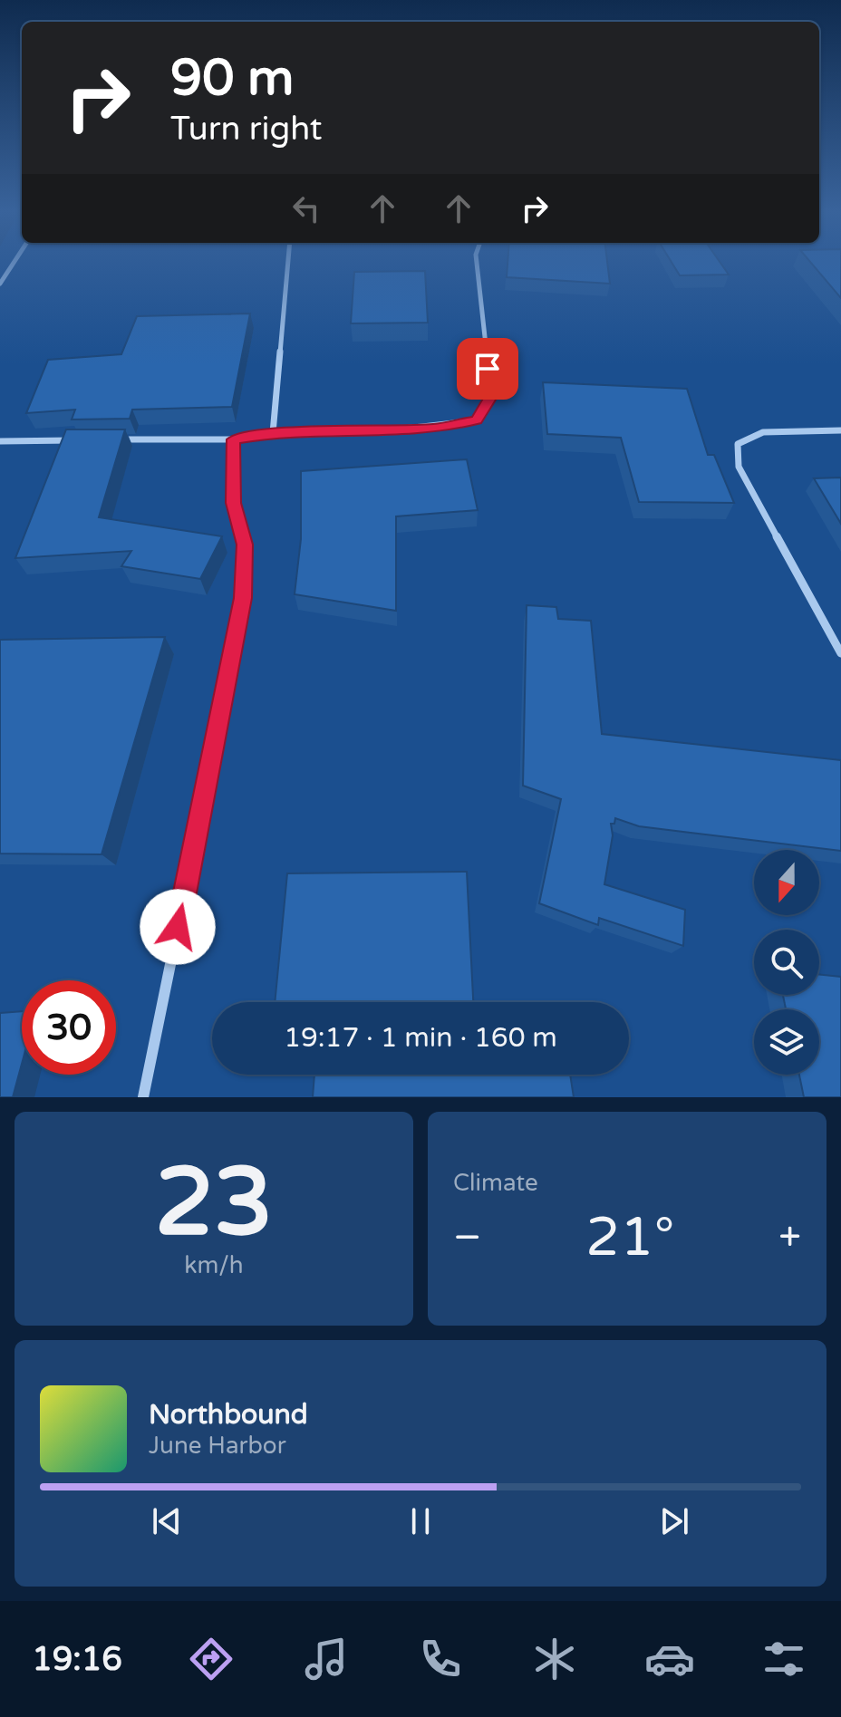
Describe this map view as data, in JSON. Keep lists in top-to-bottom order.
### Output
{
  "north": "bottom",
  "page": {
    "turn": ["90 m", "Turn right"],
    "limit": "30",
    "trip": "19:17 · 1 min · 160 m",
    "tile": [
      ["23", "km/h"],
      "Climate"
    ],
    "heat": ["−", "21°", "+"],
    "song": ["Northbound", "June Harbor"],
    "tabs": "19:16"
  }
}
